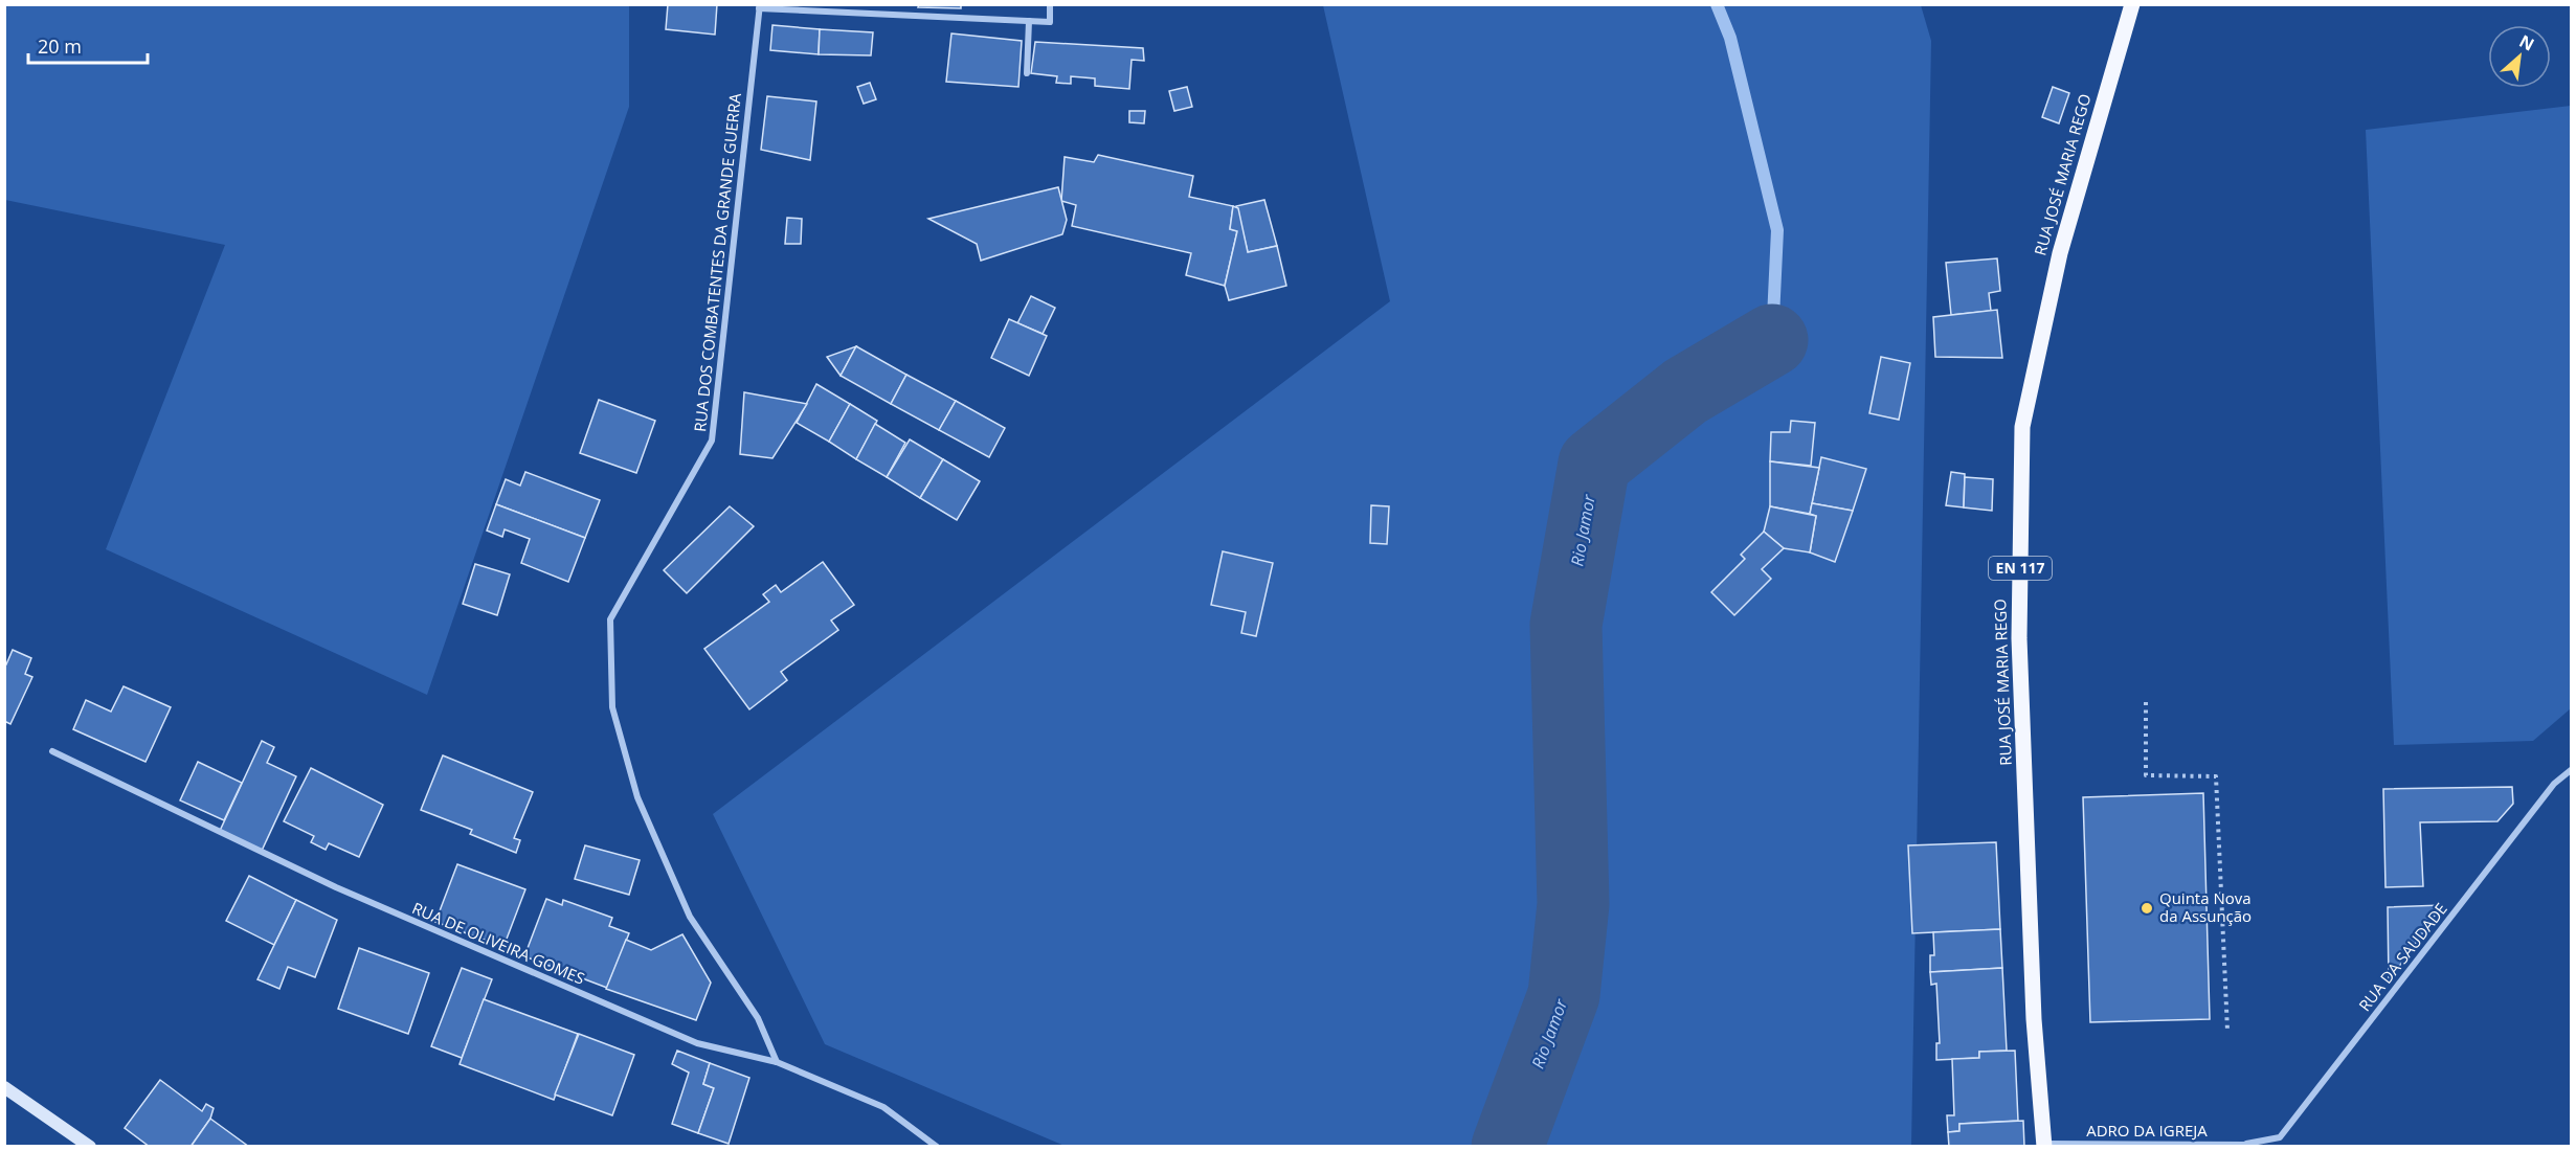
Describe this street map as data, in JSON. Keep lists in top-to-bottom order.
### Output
{
  "streets": {
    "main road": ["RUA JOSÉ MARIA REGO", "EN 117"],
    "street": [
      "RUA DOS COMBATENTES DA GRANDE GUERRA",
      "RUA DE OLIVEIRA GOMES",
      "RUA DA SAUDADE",
      "ADRO DA IGREJA"
    ]
  },
  "crossings": [
    ["RUA JOSÉ MARIA REGO", "ADRO DA IGREJA"],
    ["RUA DOS COMBATENTES DA GRANDE GUERRA", "RUA DE OLIVEIRA GOMES"],
    ["RUA DA SAUDADE", "ADRO DA IGREJA"]
  ],
  "water": ["Rio Jamor"],
  "places": ["Quinta Nova da Assunção"],
  "scale_bar": "20 m",
  "north": "top right"
}
